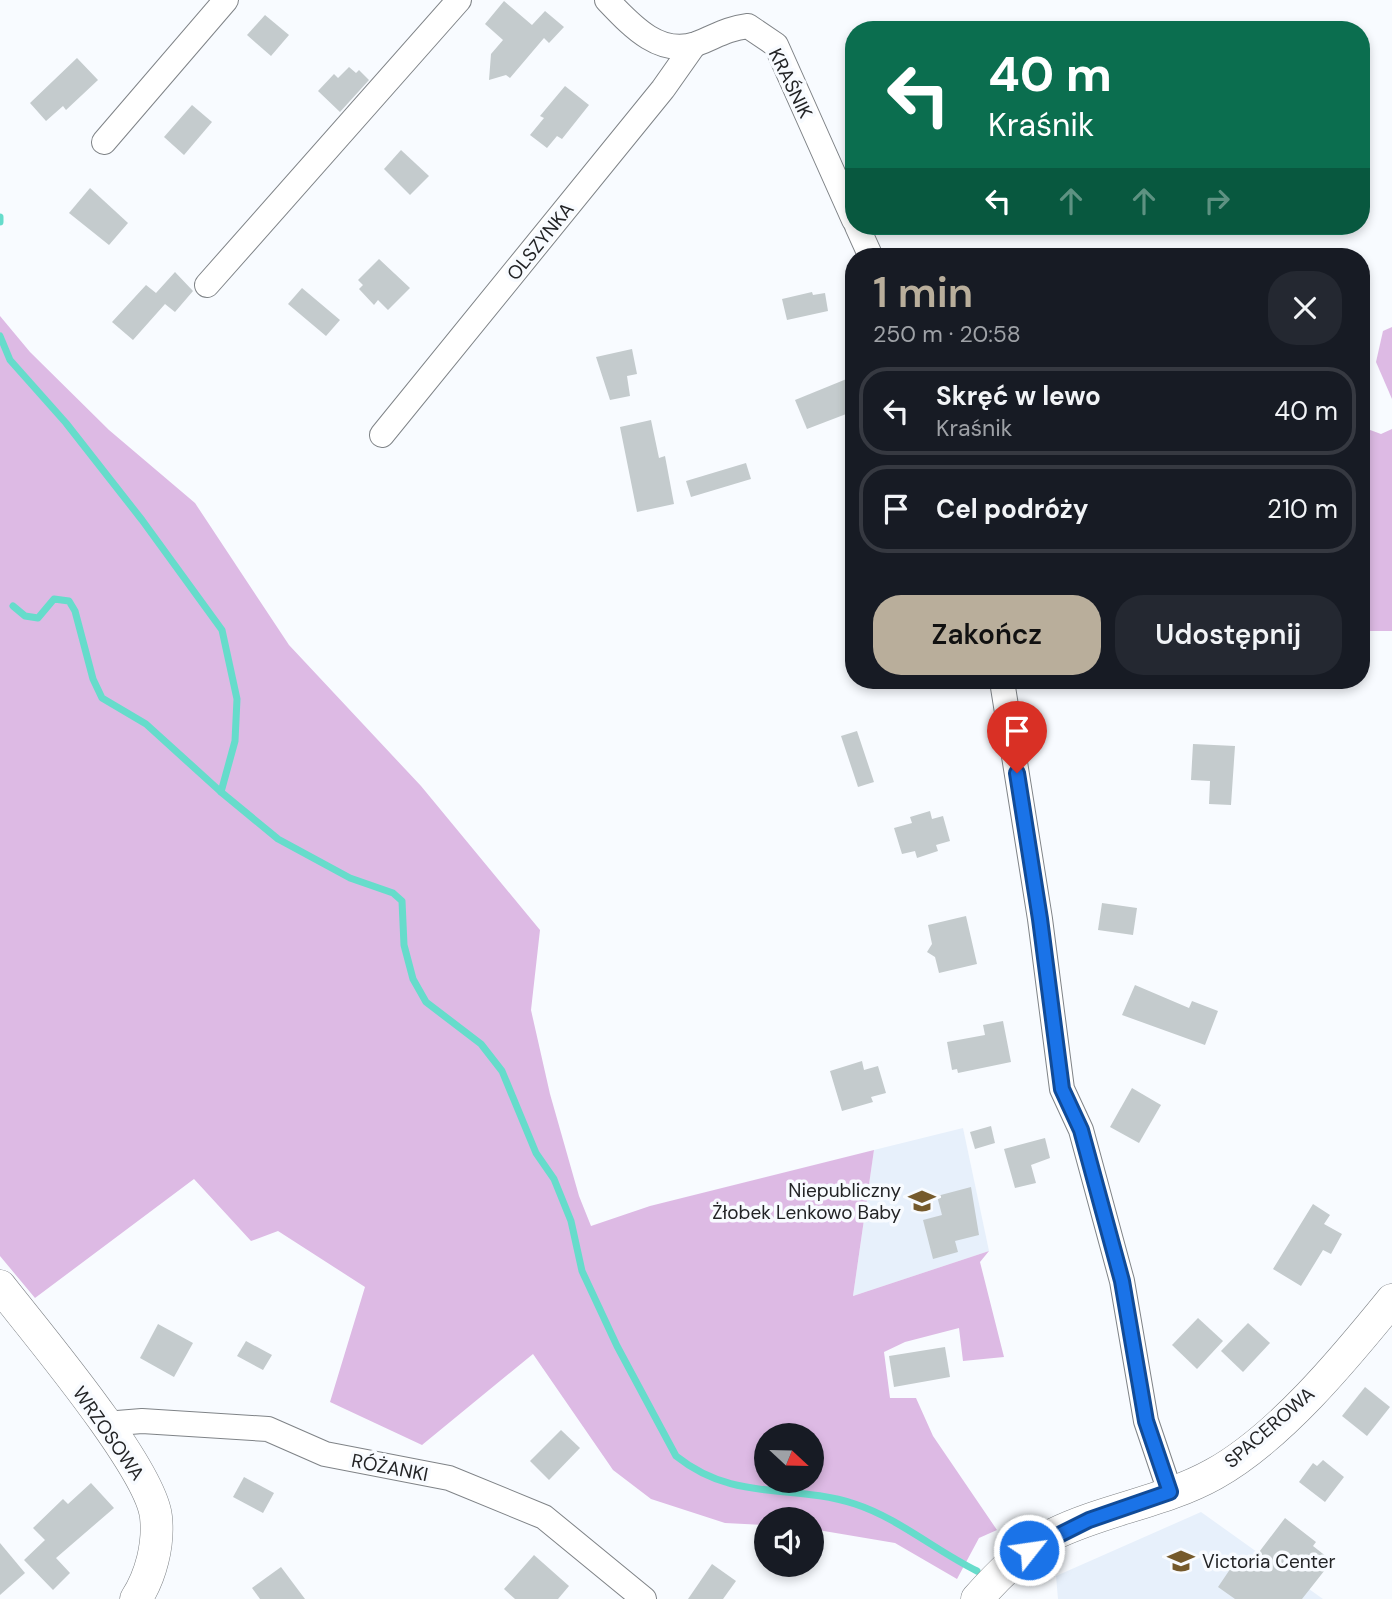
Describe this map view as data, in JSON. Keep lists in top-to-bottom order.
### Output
{
  "streets": {
    "street": [
      "KRAŚNIK",
      "OLSZYNKA",
      "SPACEROWA",
      "WRZOSOWA",
      "RÓŻANKI"
    ]
  },
  "crossings": [
    ["KRAŚNIK", "OLSZYNKA"],
    ["WRZOSOWA", "RÓŻANKI"]
  ],
  "places": {
    "school or university": ["Niepubliczny Żłobek Lenkowo Baby", "Victoria Center"]
  },
  "north": "right",
  "page": {
    "turn": ["40 m", "Kraśnik"],
    "heading": ["1 min", "250 m · 20:58"],
    "list": [
      {
        "name": "Skręć w lewo",
        "note": "Kraśnik",
        "value": "40 m"
      },
      {
        "name": "Cel podróży",
        "value": "210 m"
      }
    ],
    "buttons": ["Zakończ", "Udostępnij"]
  }
}
